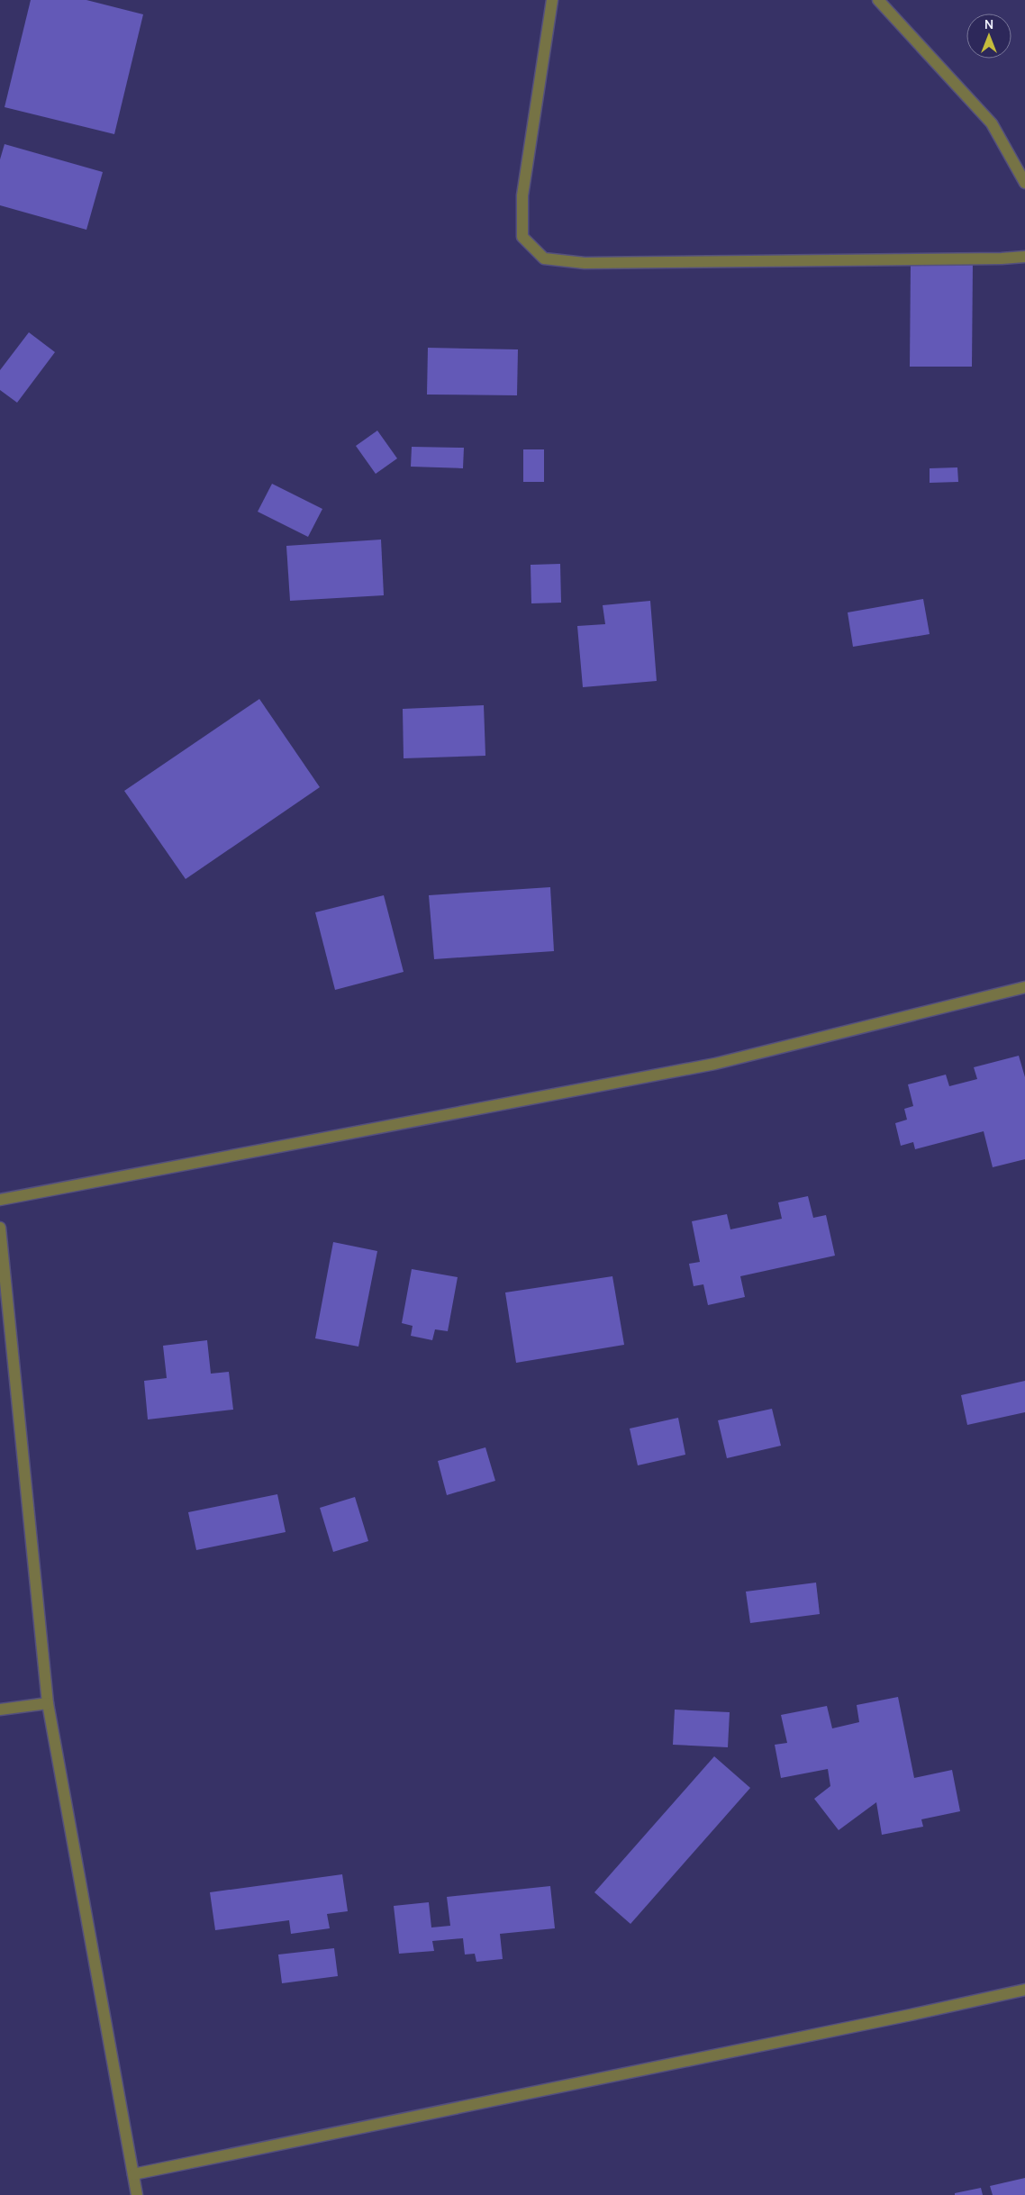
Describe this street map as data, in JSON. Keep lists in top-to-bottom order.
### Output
{
  "north": "top"
}
